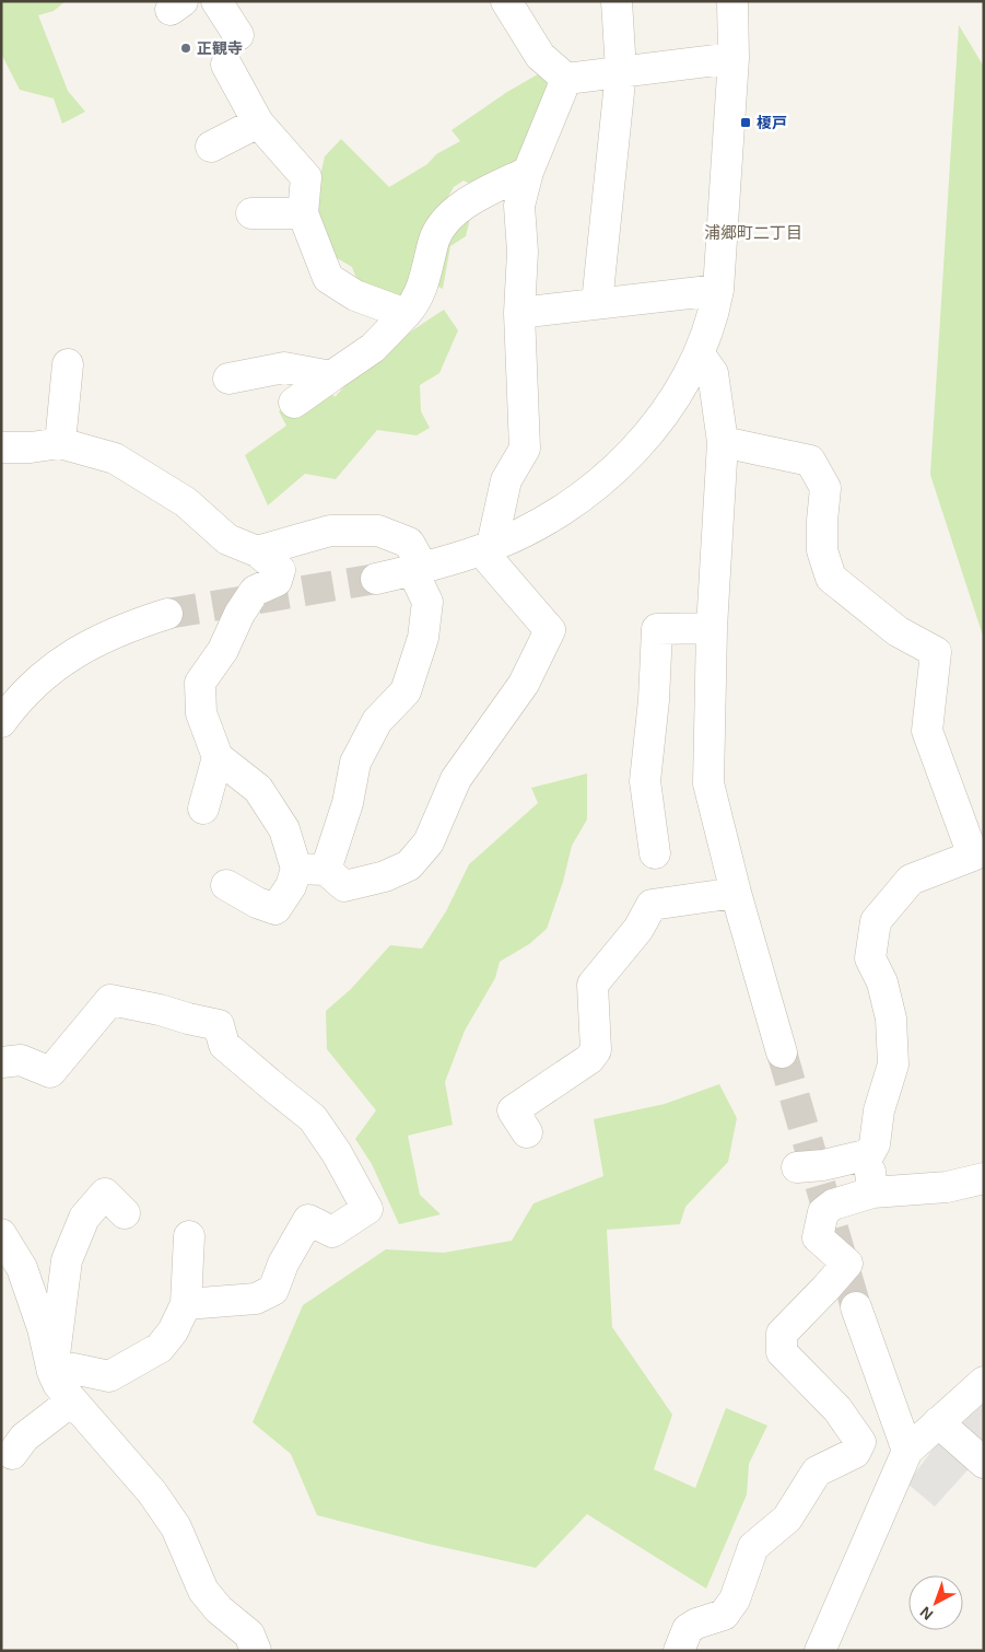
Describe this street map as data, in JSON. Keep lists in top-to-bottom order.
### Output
{
  "districts": ["浦郷町二丁目"],
  "places": {
    "other": ["正観寺"],
    "transit": ["榎戸"]
  },
  "north": "bottom left"
}
